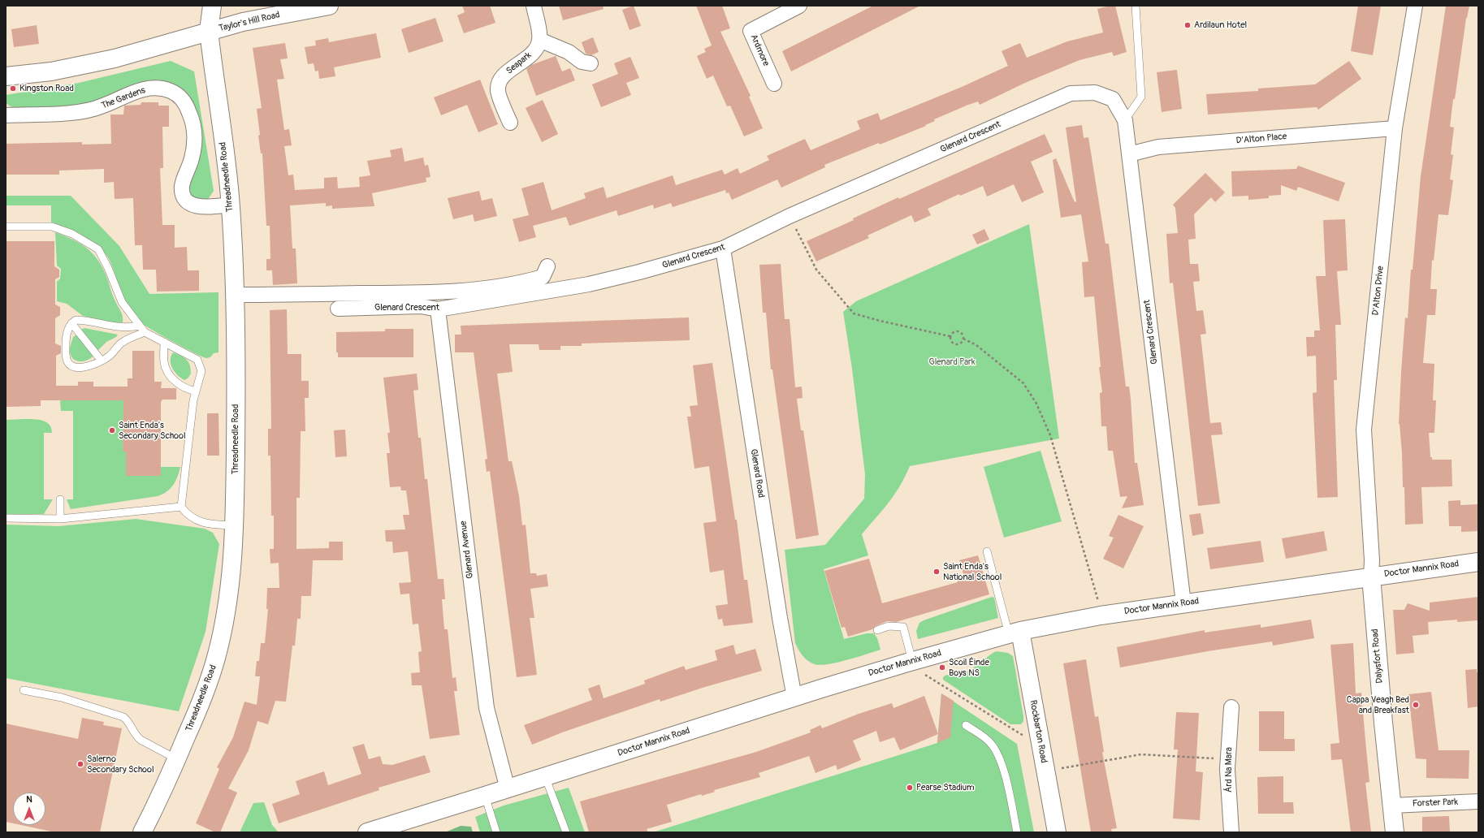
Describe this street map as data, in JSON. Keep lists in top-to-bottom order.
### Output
{
  "streets": {
    "street": [
      "Taylor's Hill Road",
      "Ardmore",
      "Seapark",
      "The Gardens",
      "Glenard Crescent",
      "D'Alton Place",
      "Threadneedle Road",
      "D'Alton Drive",
      "Glenard Road",
      "Glenard Avenue",
      "Doctor Mannix Road",
      "Dalysfort Road",
      "Rockbarton Road",
      "Árd Na Mara",
      "Forster Park"
    ]
  },
  "crossings": [
    ["Taylor's Hill Road", "Threadneedle Road"],
    ["The Gardens", "Threadneedle Road"],
    ["Glenard Crescent", "D'Alton Place"],
    ["Glenard Crescent", "Glenard Road"],
    ["Glenard Crescent", "Glenard Avenue"],
    ["Glenard Crescent", "Doctor Mannix Road"],
    ["D'Alton Place", "D'Alton Drive"],
    ["D'Alton Drive", "Doctor Mannix Road"],
    ["D'Alton Drive", "Dalysfort Road"],
    ["Glenard Road", "Doctor Mannix Road"],
    ["Glenard Avenue", "Doctor Mannix Road"],
    ["Doctor Mannix Road", "Dalysfort Road"],
    ["Doctor Mannix Road", "Rockbarton Road"],
    ["Dalysfort Road", "Forster Park"]
  ],
  "parks": ["Glenard Park"],
  "places": [
    "Ardilaun Hotel",
    "Kingston Road",
    "Saint Enda's Secondary School",
    "Saint Enda's National School",
    "Scoil Éinde Boys NS",
    "Cappa Veagh Bed and Breakfast",
    "Salerno Secondary School",
    "Pearse Stadium"
  ],
  "north": "top"
}
